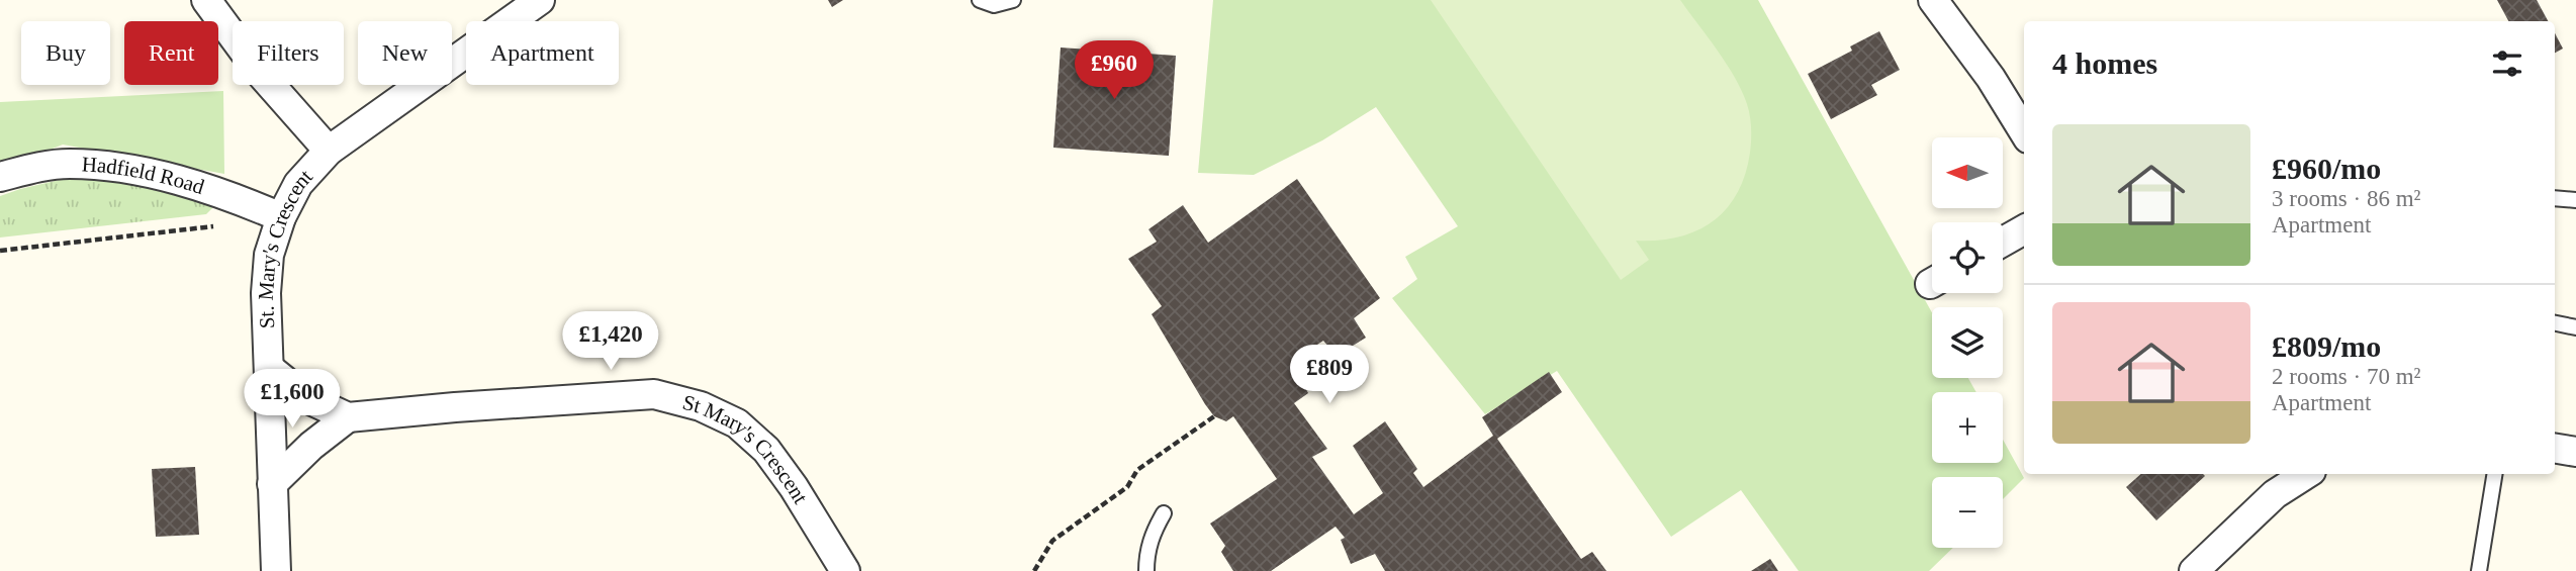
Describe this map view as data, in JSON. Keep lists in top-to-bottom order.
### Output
{
  "streets": {
    "street": ["Hadfield Road", "St. Mary's Crescent", "St Mary's Crescent"]
  },
  "crossings": [
    ["Hadfield Road", "St. Mary's Crescent"],
    ["St. Mary's Crescent", "St Mary's Crescent"]
  ],
  "north": "left",
  "page": {
    "chip": [
      "Buy",
      "Rent",
      "Filters",
      "New",
      "Apartment"
    ],
    "heading": "4 homes",
    "price": [
      "£960",
      "£1,420",
      "£809",
      "£1,600"
    ],
    "list": [
      {
        "name": "£960/mo",
        "note": "3 rooms · 86 m² · Apartment"
      },
      {
        "name": "£809/mo",
        "note": "2 rooms · 70 m² · Apartment"
      }
    ],
    "map_buttons": ["+", "−"]
  }
}
